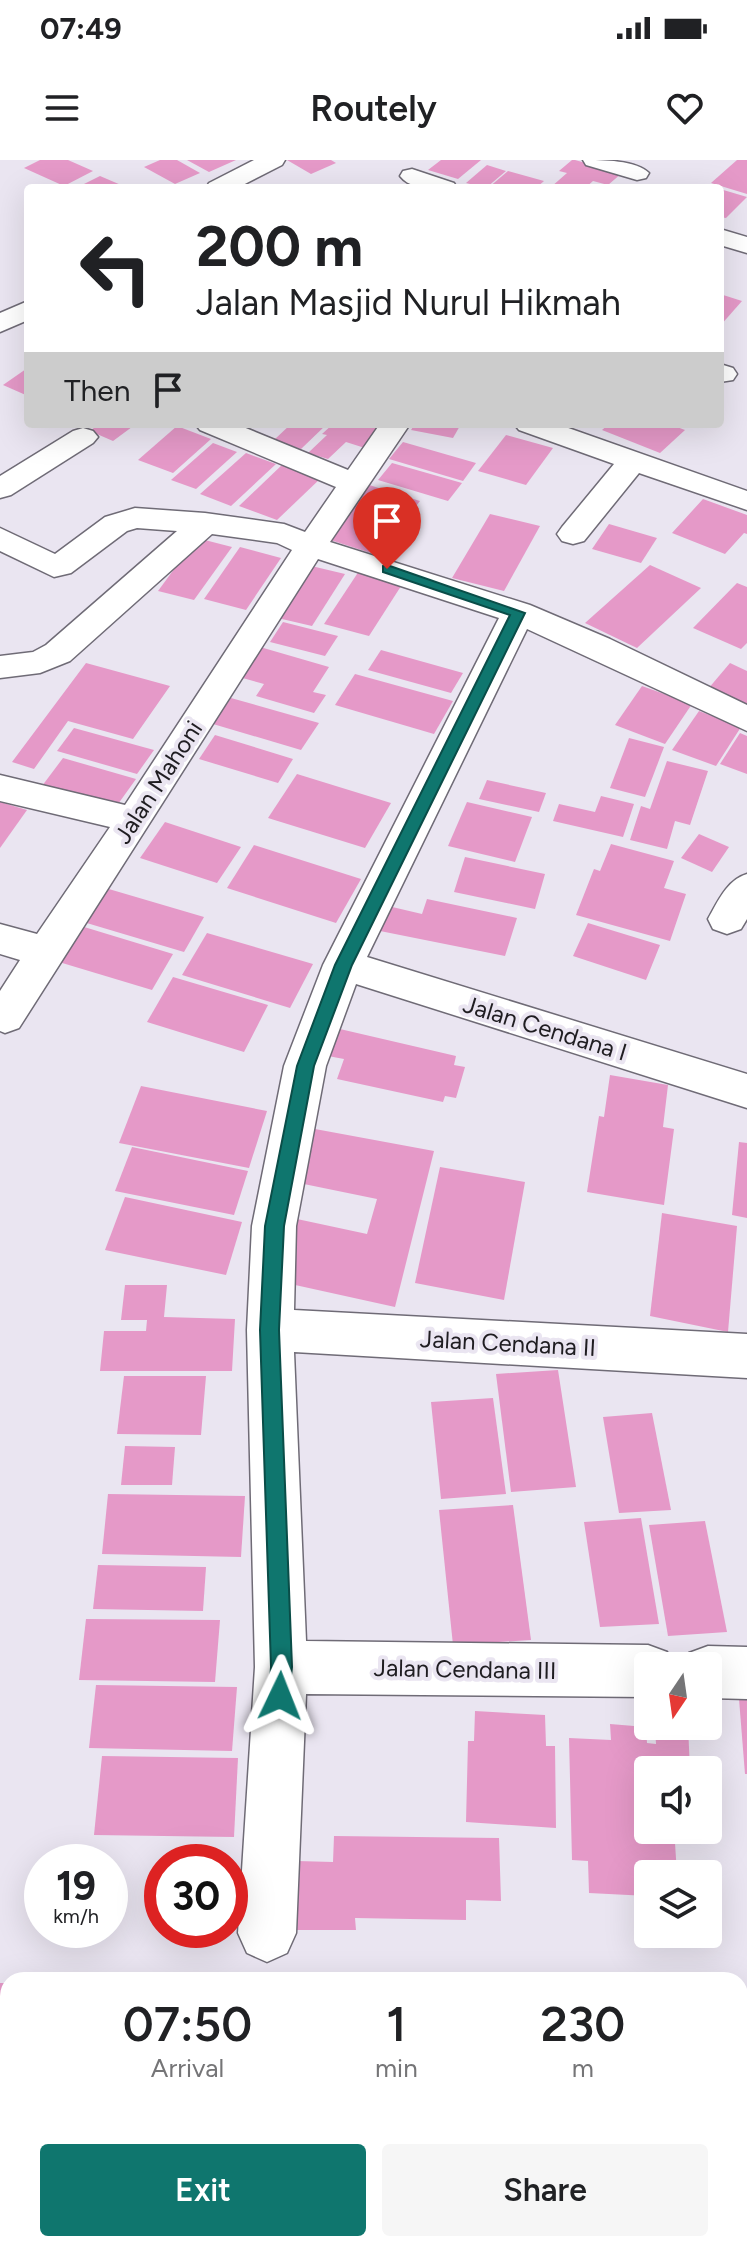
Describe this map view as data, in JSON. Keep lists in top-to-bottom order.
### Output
{
  "streets": {
    "street": [
      "Jalan Mahoni",
      "Jalan Cendana I",
      "Jalan Cendana II",
      "Jalan Cendana III"
    ]
  },
  "north": "bottom",
  "page": {
    "status": "07:49",
    "header": "Routely",
    "turn": ["200 m", "Jalan Masjid Nurul Hikmah"],
    "then": "Then",
    "speed": "19 km/h",
    "limit": "30",
    "eta": [
      "07:50",
      "Arrival",
      "1",
      "min",
      "230",
      "m"
    ],
    "buttons": ["Exit", "Share"]
  }
}
